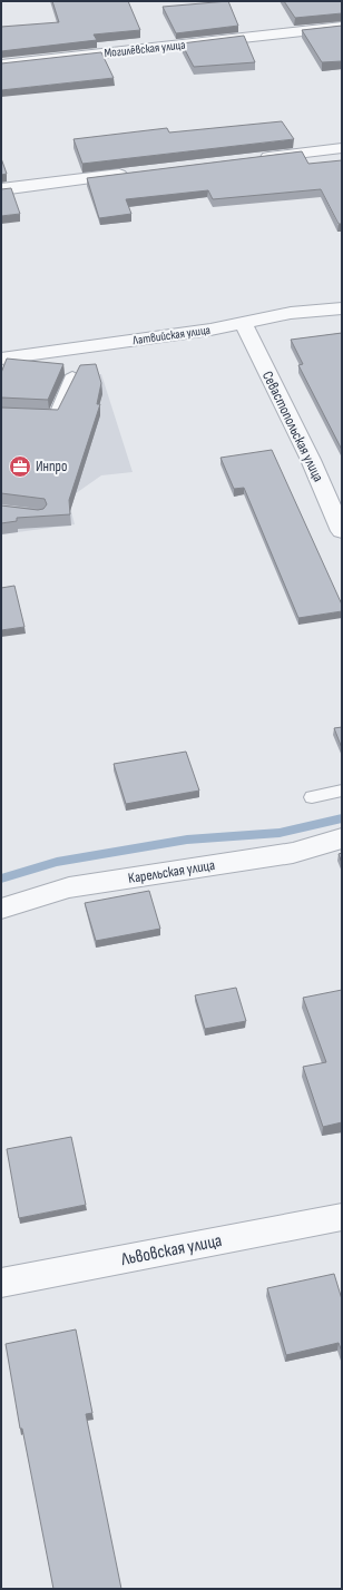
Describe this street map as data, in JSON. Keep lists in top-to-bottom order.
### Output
{
  "streets": {
    "street": [
      "Могилёвская улица",
      "Латвийская улица",
      "Севастопольская улица",
      "Карельская улица",
      "Львовская улица"
    ]
  },
  "crossings": [
    ["Латвийская улица", "Севастопольская улица"]
  ],
  "places": {
    "office": ["Инпро"]
  }
}
